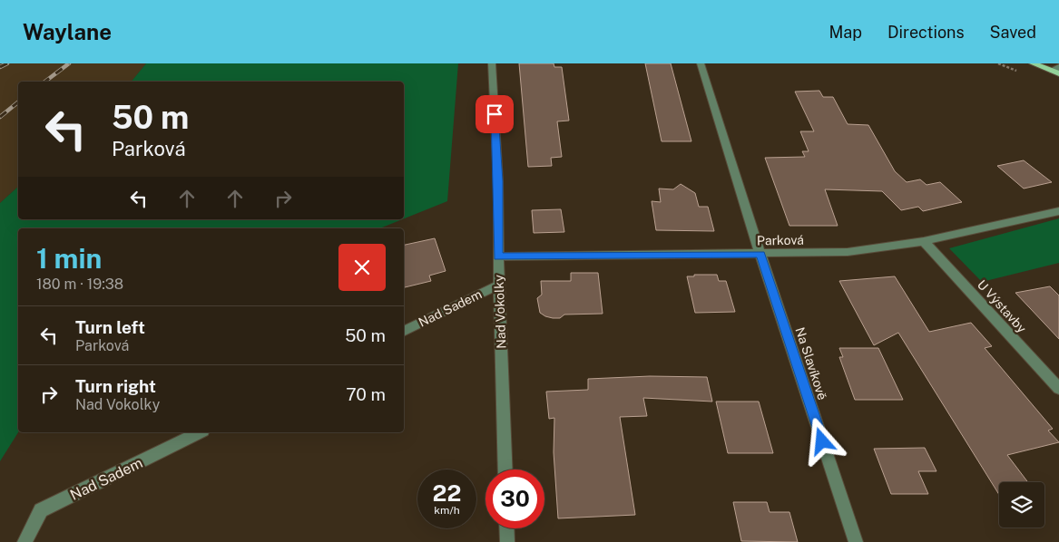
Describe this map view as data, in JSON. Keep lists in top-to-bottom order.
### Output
{
  "streets": {
    "street": [
      "Parková",
      "U Výstavby",
      "Nad Sadem",
      "Nad Vokolky",
      "Na Slavíkově"
    ]
  },
  "crossings": [
    ["Parková", "U Výstavby"],
    ["Parková", "Nad Vokolky"],
    ["Parková", "Na Slavíkově"],
    ["Nad Sadem", "Nad Vokolky"]
  ],
  "page": {
    "header": "Waylane",
    "nav": ["Map", "Directions", "Saved"],
    "turn": ["50 m", "Parková"],
    "heading": ["1 min", "180 m · 19:38"],
    "list": [
      {
        "name": "Turn left",
        "note": "Parková",
        "value": "50 m"
      },
      {
        "name": "Turn right",
        "note": "Nad Vokolky",
        "value": "70 m"
      }
    ],
    "speed": "22 km/h",
    "limit": "30"
  }
}
